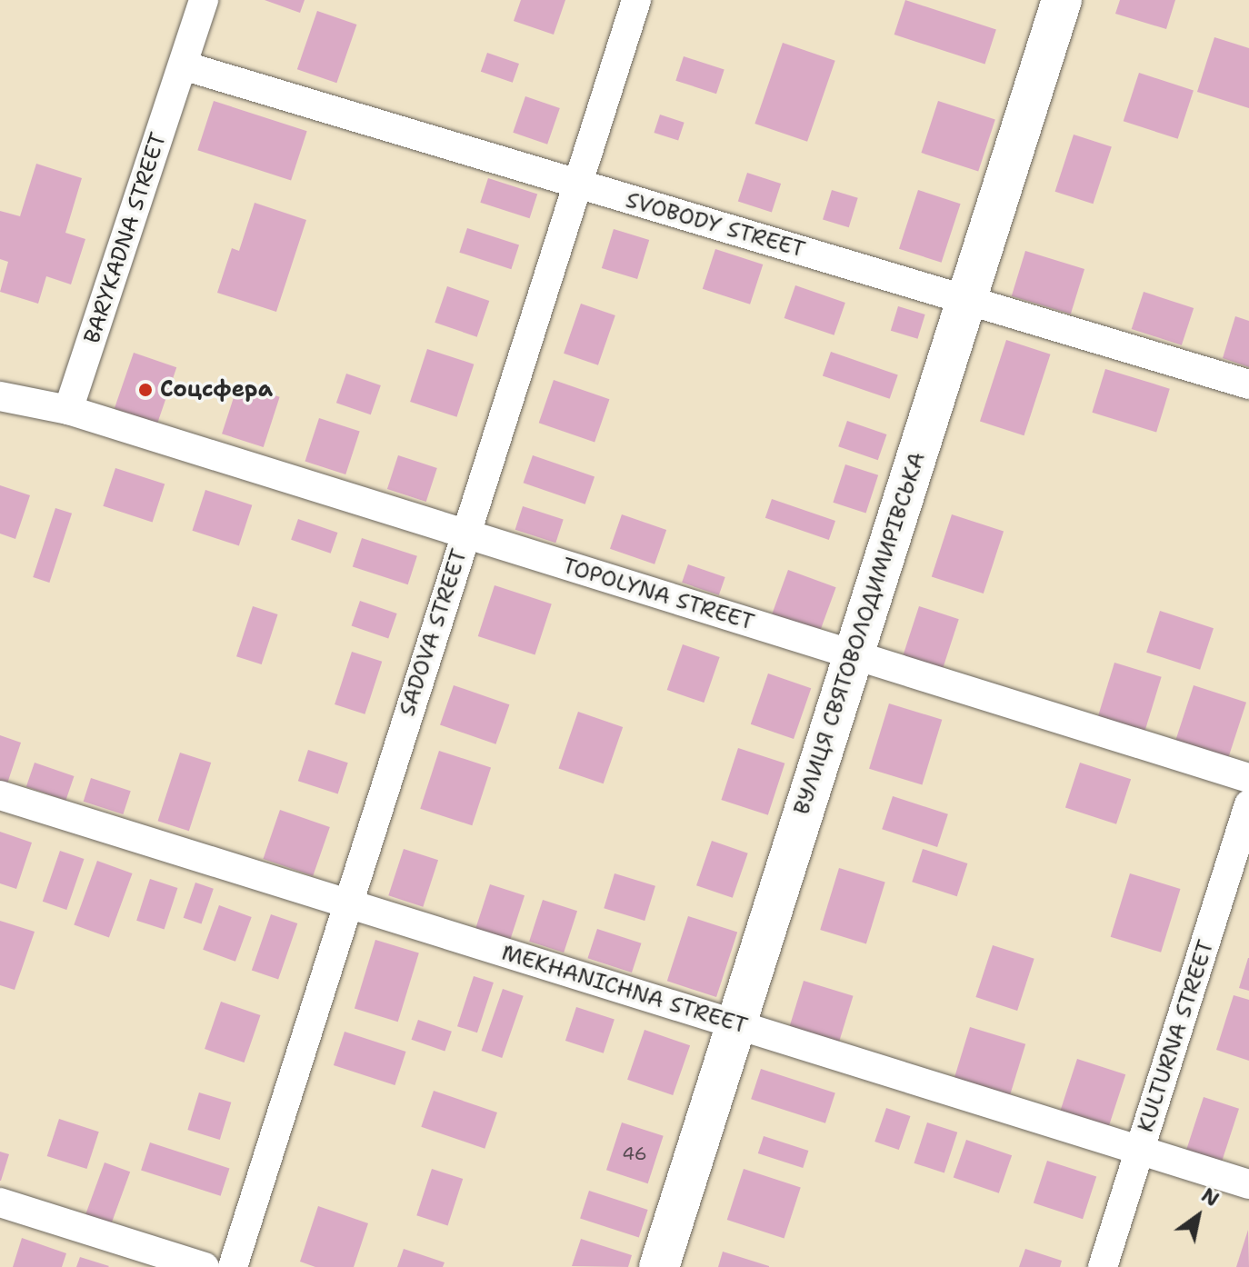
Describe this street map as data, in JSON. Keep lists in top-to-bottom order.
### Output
{
  "streets": {
    "street": [
      "SVOBODY STREET",
      "BARYKADNA STREET",
      "TOPOLYNA STREET",
      "SADOVA STREET",
      "ВУЛИЦЯ СВЯТОВОЛОДИМИРІВСЬКА",
      "MEKHANICHNA STREET",
      "KULTURNA STREET"
    ]
  },
  "crossings": [
    ["SVOBODY STREET", "BARYKADNA STREET"],
    ["SVOBODY STREET", "SADOVA STREET"],
    ["SVOBODY STREET", "ВУЛИЦЯ СВЯТОВОЛОДИМИРІВСЬКА"],
    ["BARYKADNA STREET", "TOPOLYNA STREET"],
    ["TOPOLYNA STREET", "SADOVA STREET"],
    ["TOPOLYNA STREET", "ВУЛИЦЯ СВЯТОВОЛОДИМИРІВСЬКА"],
    ["SADOVA STREET", "MEKHANICHNA STREET"],
    ["ВУЛИЦЯ СВЯТОВОЛОДИМИРІВСЬКА", "MEKHANICHNA STREET"],
    ["MEKHANICHNA STREET", "KULTURNA STREET"]
  ],
  "places": ["Соцсфера"],
  "house_numbers": ["46"],
  "north": "top right"
}
